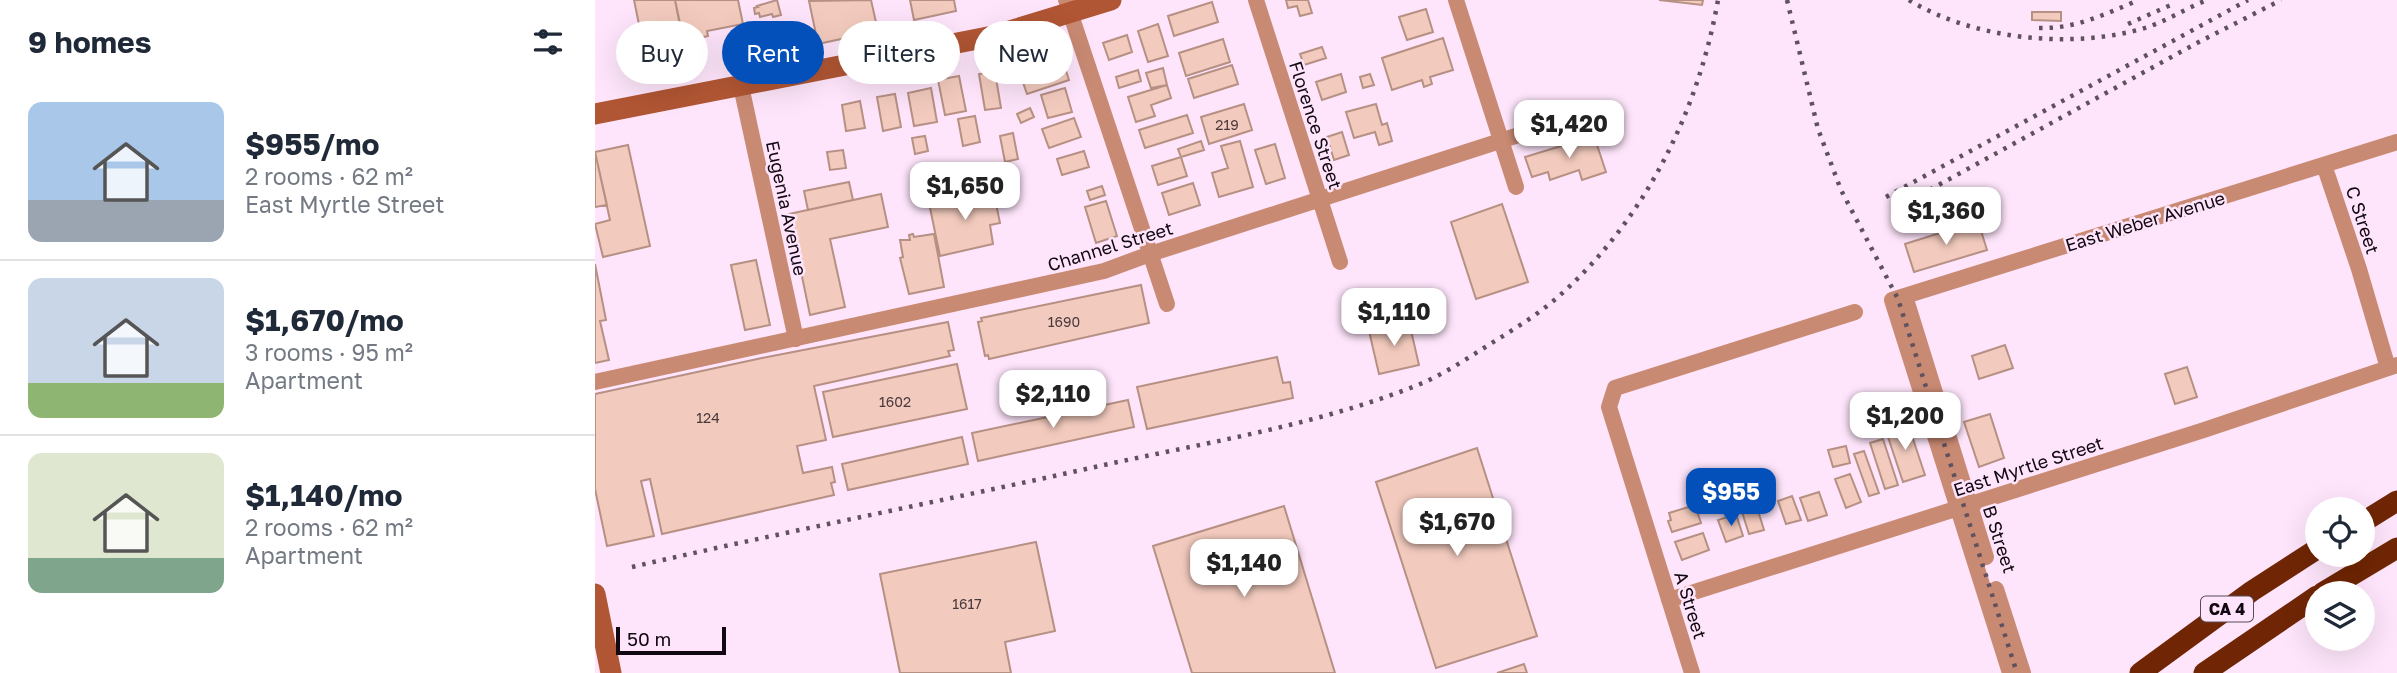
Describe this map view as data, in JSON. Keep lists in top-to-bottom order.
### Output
{
  "streets": {
    "highway": ["CA 4"],
    "street": [
      "Florence Street",
      "Eugenia Avenue",
      "C Street",
      "East Weber Avenue",
      "Channel Street",
      "East Myrtle Street",
      "B Street",
      "A Street"
    ]
  },
  "crossings": [
    ["Florence Street", "Channel Street"],
    ["Eugenia Avenue", "Channel Street"],
    ["C Street", "East Weber Avenue"],
    ["C Street", "East Myrtle Street"],
    ["East Weber Avenue", "B Street"],
    ["East Myrtle Street", "B Street"],
    ["East Myrtle Street", "A Street"]
  ],
  "house_numbers": [
    "219",
    "1690",
    "1602",
    "124",
    "1617"
  ],
  "scale_bar": "50 m",
  "page": {
    "heading": "9 homes",
    "chip": [
      "Buy",
      "Rent",
      "Filters",
      "New"
    ],
    "list": [
      {
        "name": "$955/mo",
        "note": "2 rooms · 62 m² · East Myrtle Street"
      },
      {
        "name": "$1,670/mo",
        "note": "3 rooms · 95 m² · Apartment"
      },
      {
        "name": "$1,140/mo",
        "note": "2 rooms · 62 m² · Apartment"
      }
    ],
    "price": [
      "$1,420",
      "$1,650",
      "$1,360",
      "$1,110",
      "$2,110",
      "$1,200",
      "$955",
      "$1,670",
      "$1,140"
    ],
    "scale": "50 m"
  }
}
